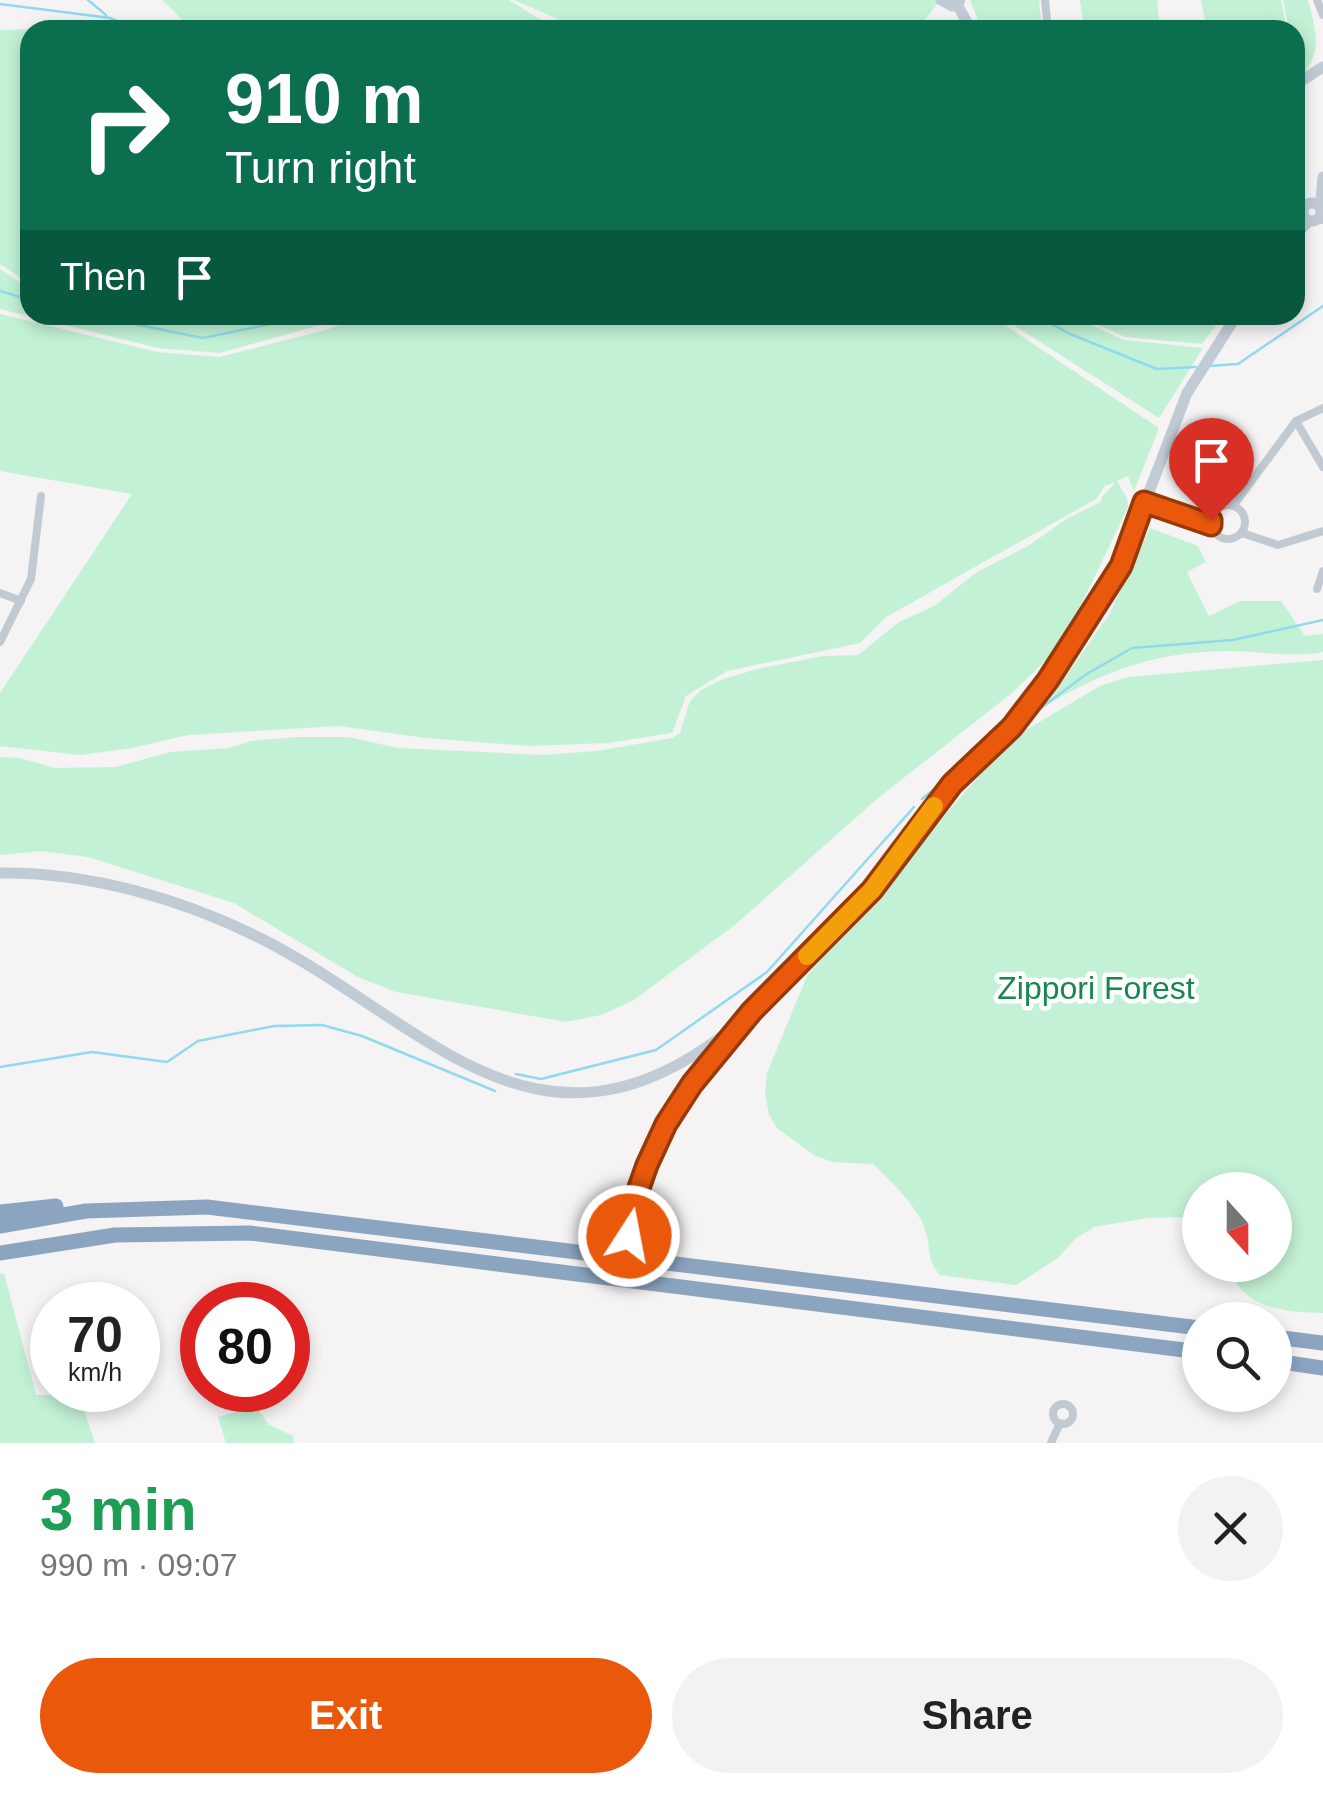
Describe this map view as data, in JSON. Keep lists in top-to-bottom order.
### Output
{
  "parks": ["Zippori Forest"],
  "north": "bottom",
  "page": {
    "turn": ["910 m", "Turn right"],
    "then": "Then",
    "speed": "70 km/h",
    "limit": "80",
    "heading": ["3 min", "990 m · 09:07"],
    "buttons": ["Exit", "Share"]
  }
}
